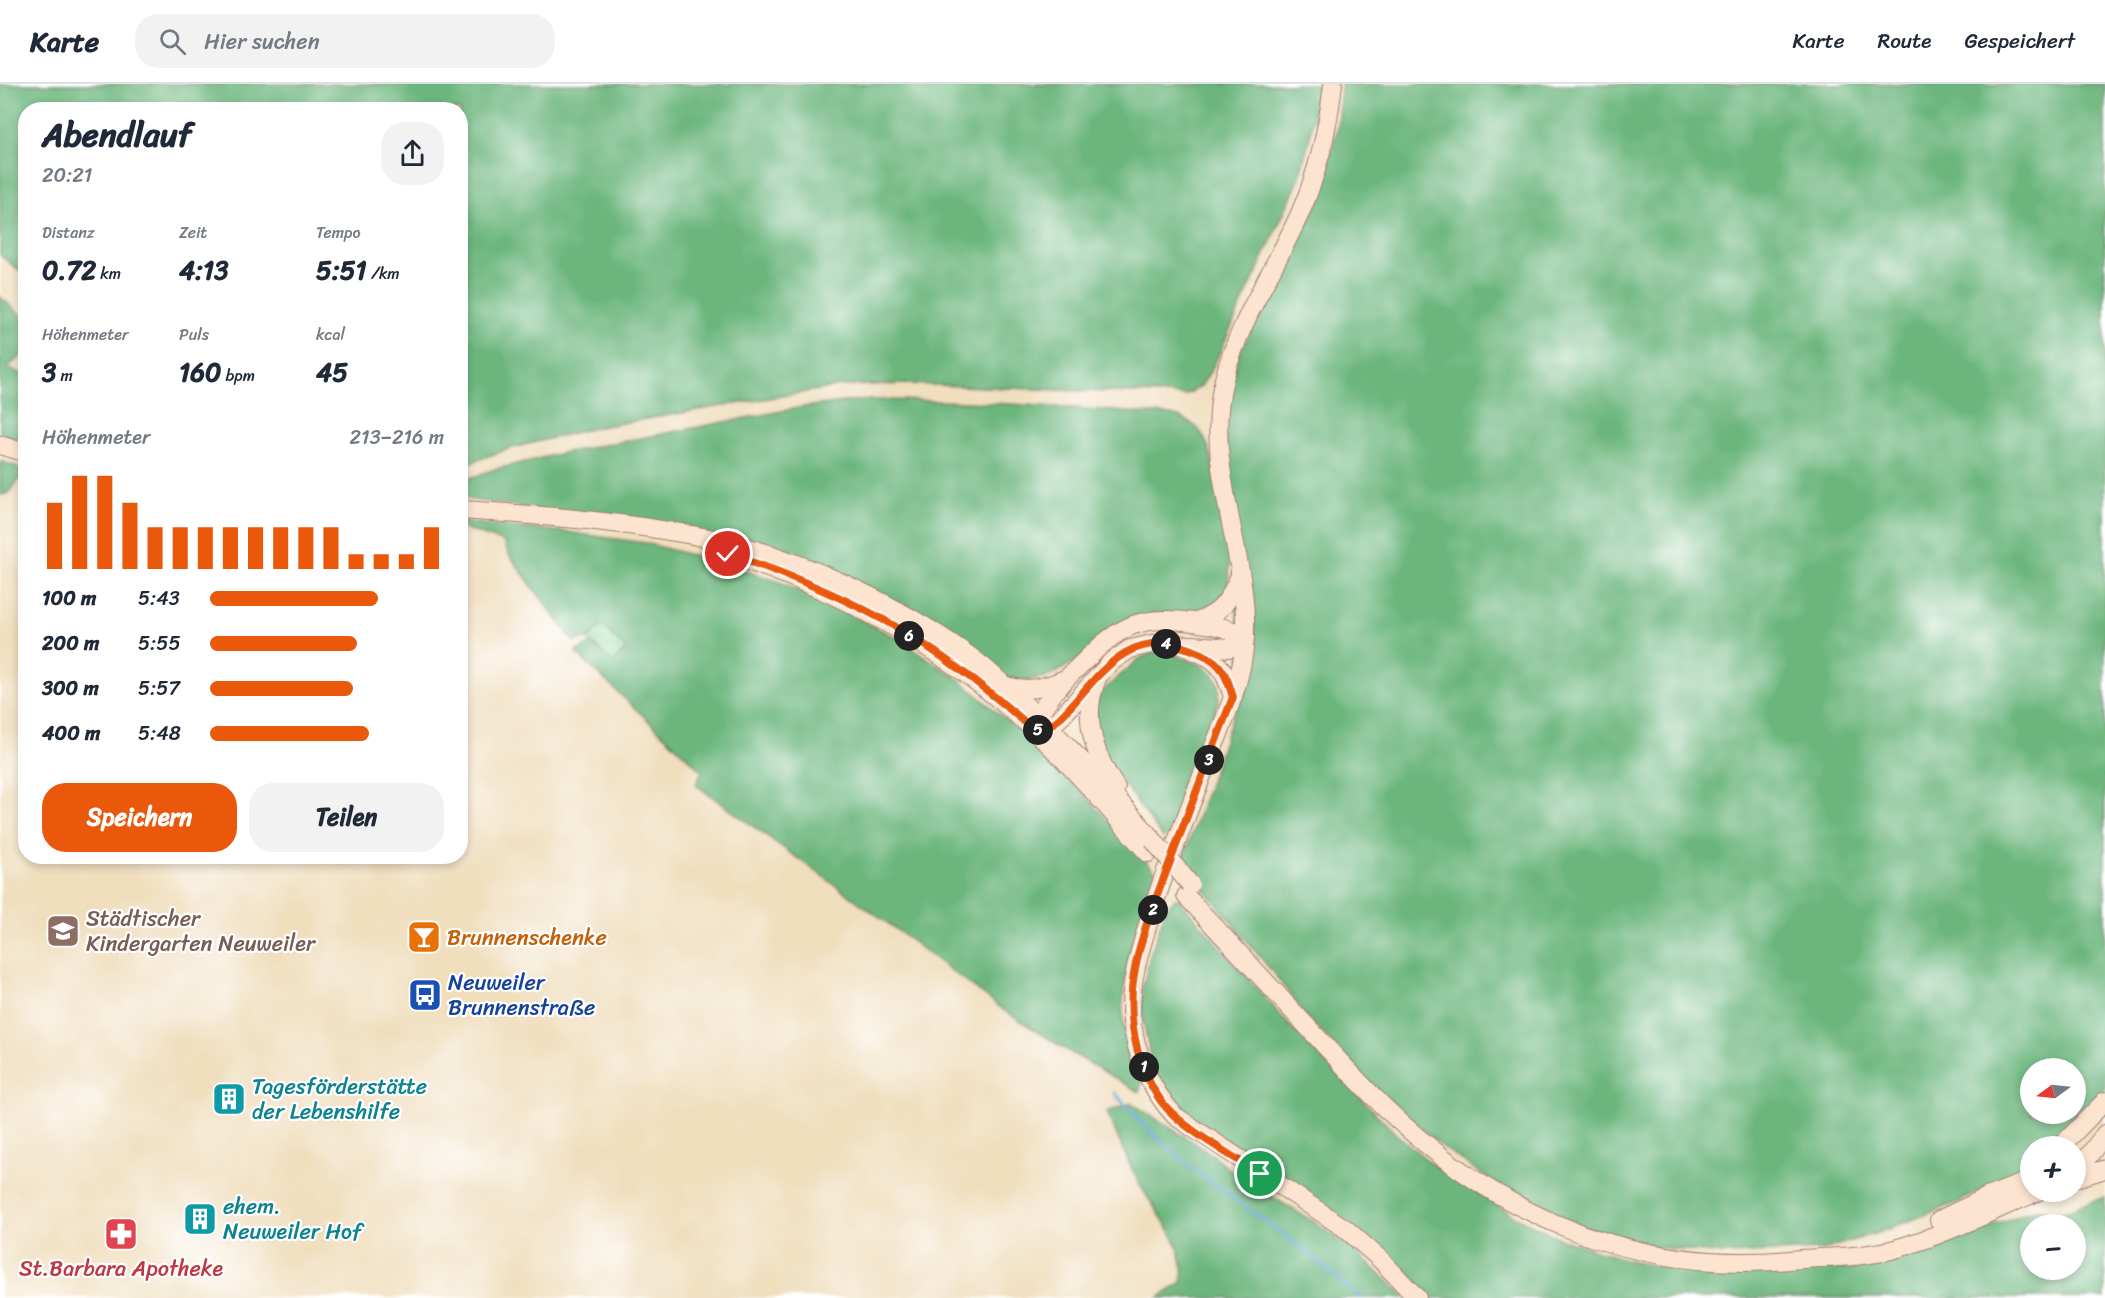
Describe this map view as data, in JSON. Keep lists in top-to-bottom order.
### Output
{
  "places": {
    "school or university": ["Städtischer Kindergarten Neuweiler"],
    "bar": ["Brunnenschenke"],
    "bus stop": ["Neuweiler Brunnenstraße"],
    "building": ["Tagesförderstätte der Lebenshilfe", "ehem. Neuweiler Hof"],
    "pharmacy": ["St.Barbara Apotheke"]
  },
  "north": "left",
  "page": {
    "header": "Karte",
    "search": "Hier suchen",
    "nav": ["Karte", "Route", "Gespeichert"],
    "heading": ["Abendlauf", "20:21"],
    "stats": [
      ["Distanz", "0.72 km"],
      ["Zeit", "4:13"],
      ["Tempo", "5:51 /km"],
      ["Höhenmeter", "3 m"],
      ["Puls", "160 bpm"],
      ["kcal", "45"]
    ],
    "chart": ["Höhenmeter", "213–216 m"],
    "list": [
      {
        "name": "100 m",
        "note": "5:43"
      },
      {
        "name": "200 m",
        "note": "5:55"
      },
      {
        "name": "300 m",
        "note": "5:57"
      },
      {
        "name": "400 m",
        "note": "5:48"
      }
    ],
    "pins": [
      "6",
      "4",
      "5",
      "3",
      "2",
      "1"
    ],
    "buttons": ["Speichern", "Teilen"],
    "map_buttons": ["+", "−"]
  }
}
